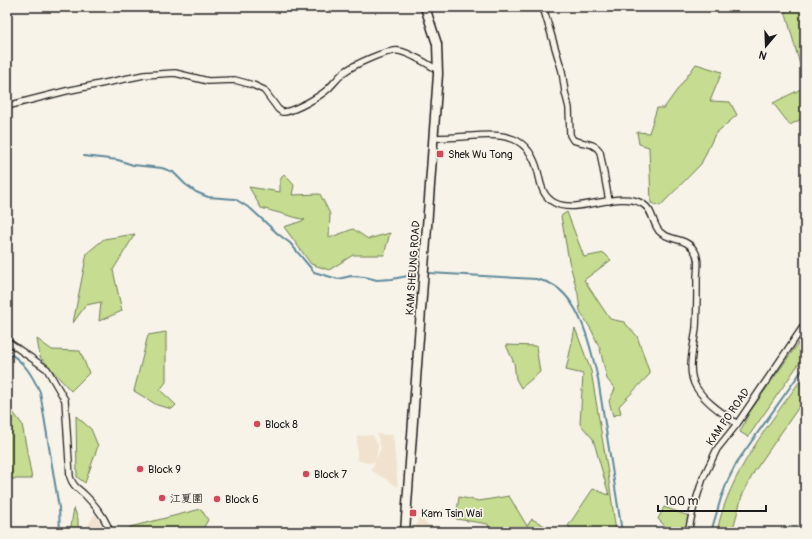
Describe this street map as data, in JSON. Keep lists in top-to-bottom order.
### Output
{
  "streets": {
    "main road": ["KAM SHEUNG ROAD"],
    "street": ["KAM PO ROAD"]
  },
  "places": {
    "transit": ["Shek Wu Tong", "Kam Tsin Wai"],
    "other": [
      "Block 8",
      "Block 9",
      "Block 7",
      "江夏圍",
      "Block 6"
    ]
  },
  "scale_bar": "100 m",
  "north": "bottom"
}
